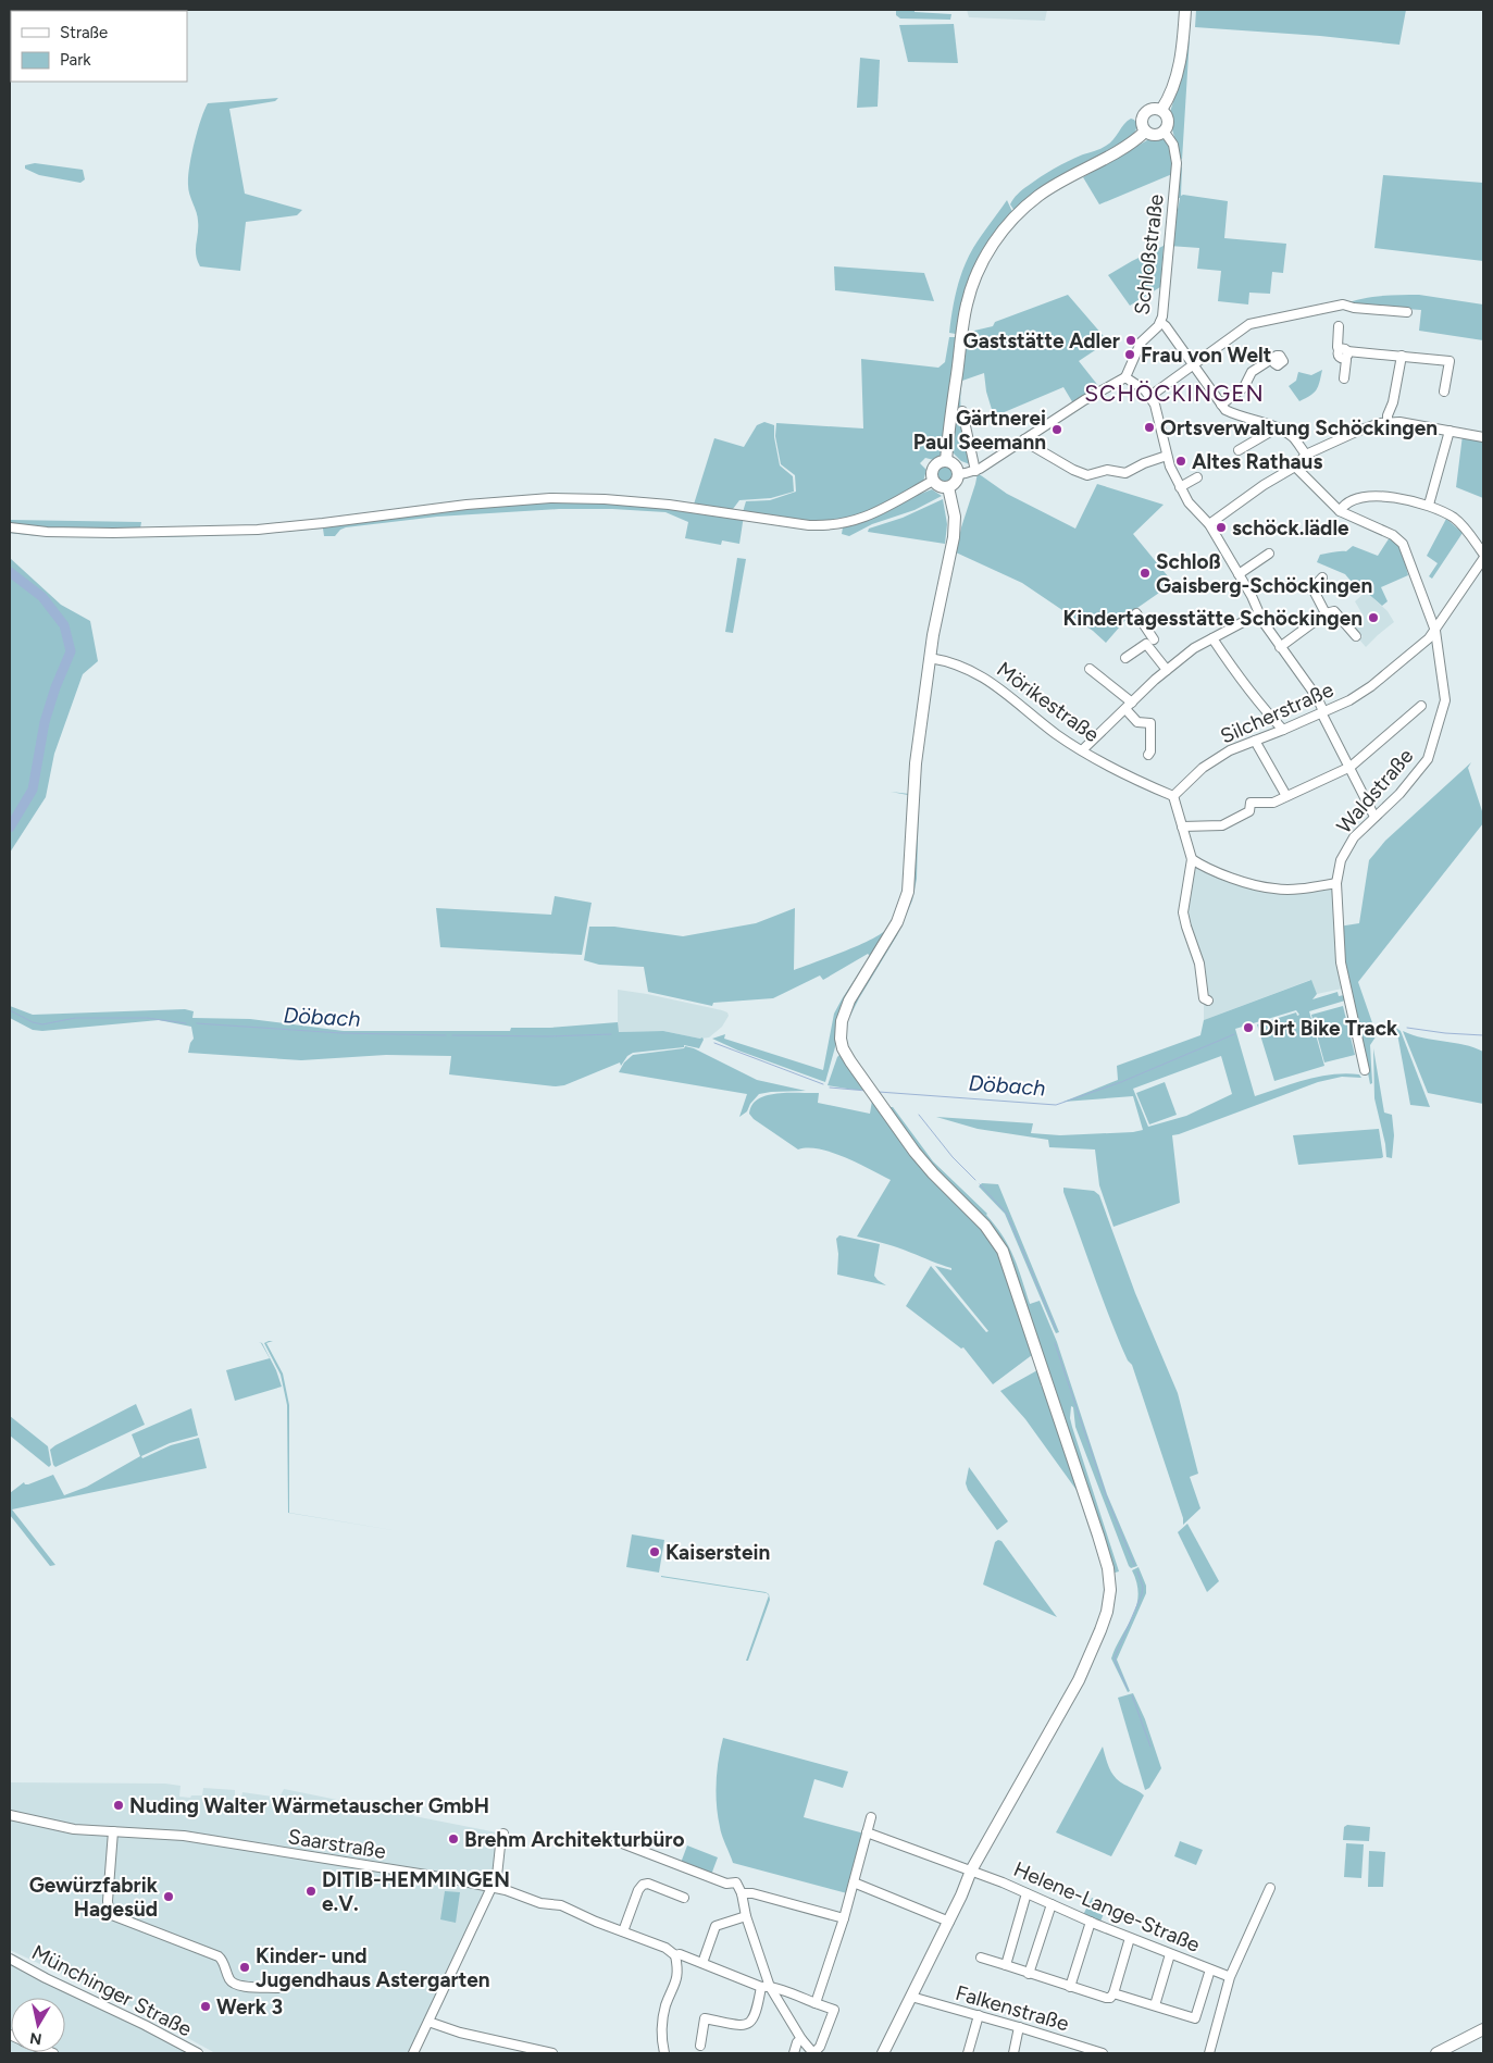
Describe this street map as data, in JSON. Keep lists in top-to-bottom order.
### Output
{
  "streets": {
    "street": [
      "Schloßstraße",
      "Mörikestraße",
      "Silcherstraße",
      "Waldstraße",
      "Saarstraße",
      "Helene-Lange-Straße",
      "Münchinger Straße",
      "Falkenstraße"
    ]
  },
  "crossings": [
    ["Mörikestraße", "Silcherstraße"],
    ["Silcherstraße", "Waldstraße"]
  ],
  "districts": ["SCHÖCKINGEN"],
  "water": ["Döbach"],
  "places": [
    "Gaststätte Adler",
    "Frau von Welt",
    "Ortsverwaltung Schöckingen",
    "Gärtnerei Paul Seemann",
    "Altes Rathaus",
    "schöck.lädle",
    "Schloß Gaisberg-Schöckingen",
    "Kindertagesstätte Schöckingen",
    "Dirt Bike Track",
    "Kaiserstein",
    "Nuding Walter Wärmetauscher GmbH",
    "Brehm Architekturbüro",
    "DITIB-HEMMINGEN e.V.",
    "Gewürzfabrik Hagesüd",
    "Kinder- und Jugendhaus Astergarten",
    "Werk 3"
  ],
  "legend": ["Straße", "Park"],
  "north": "bottom"
}
